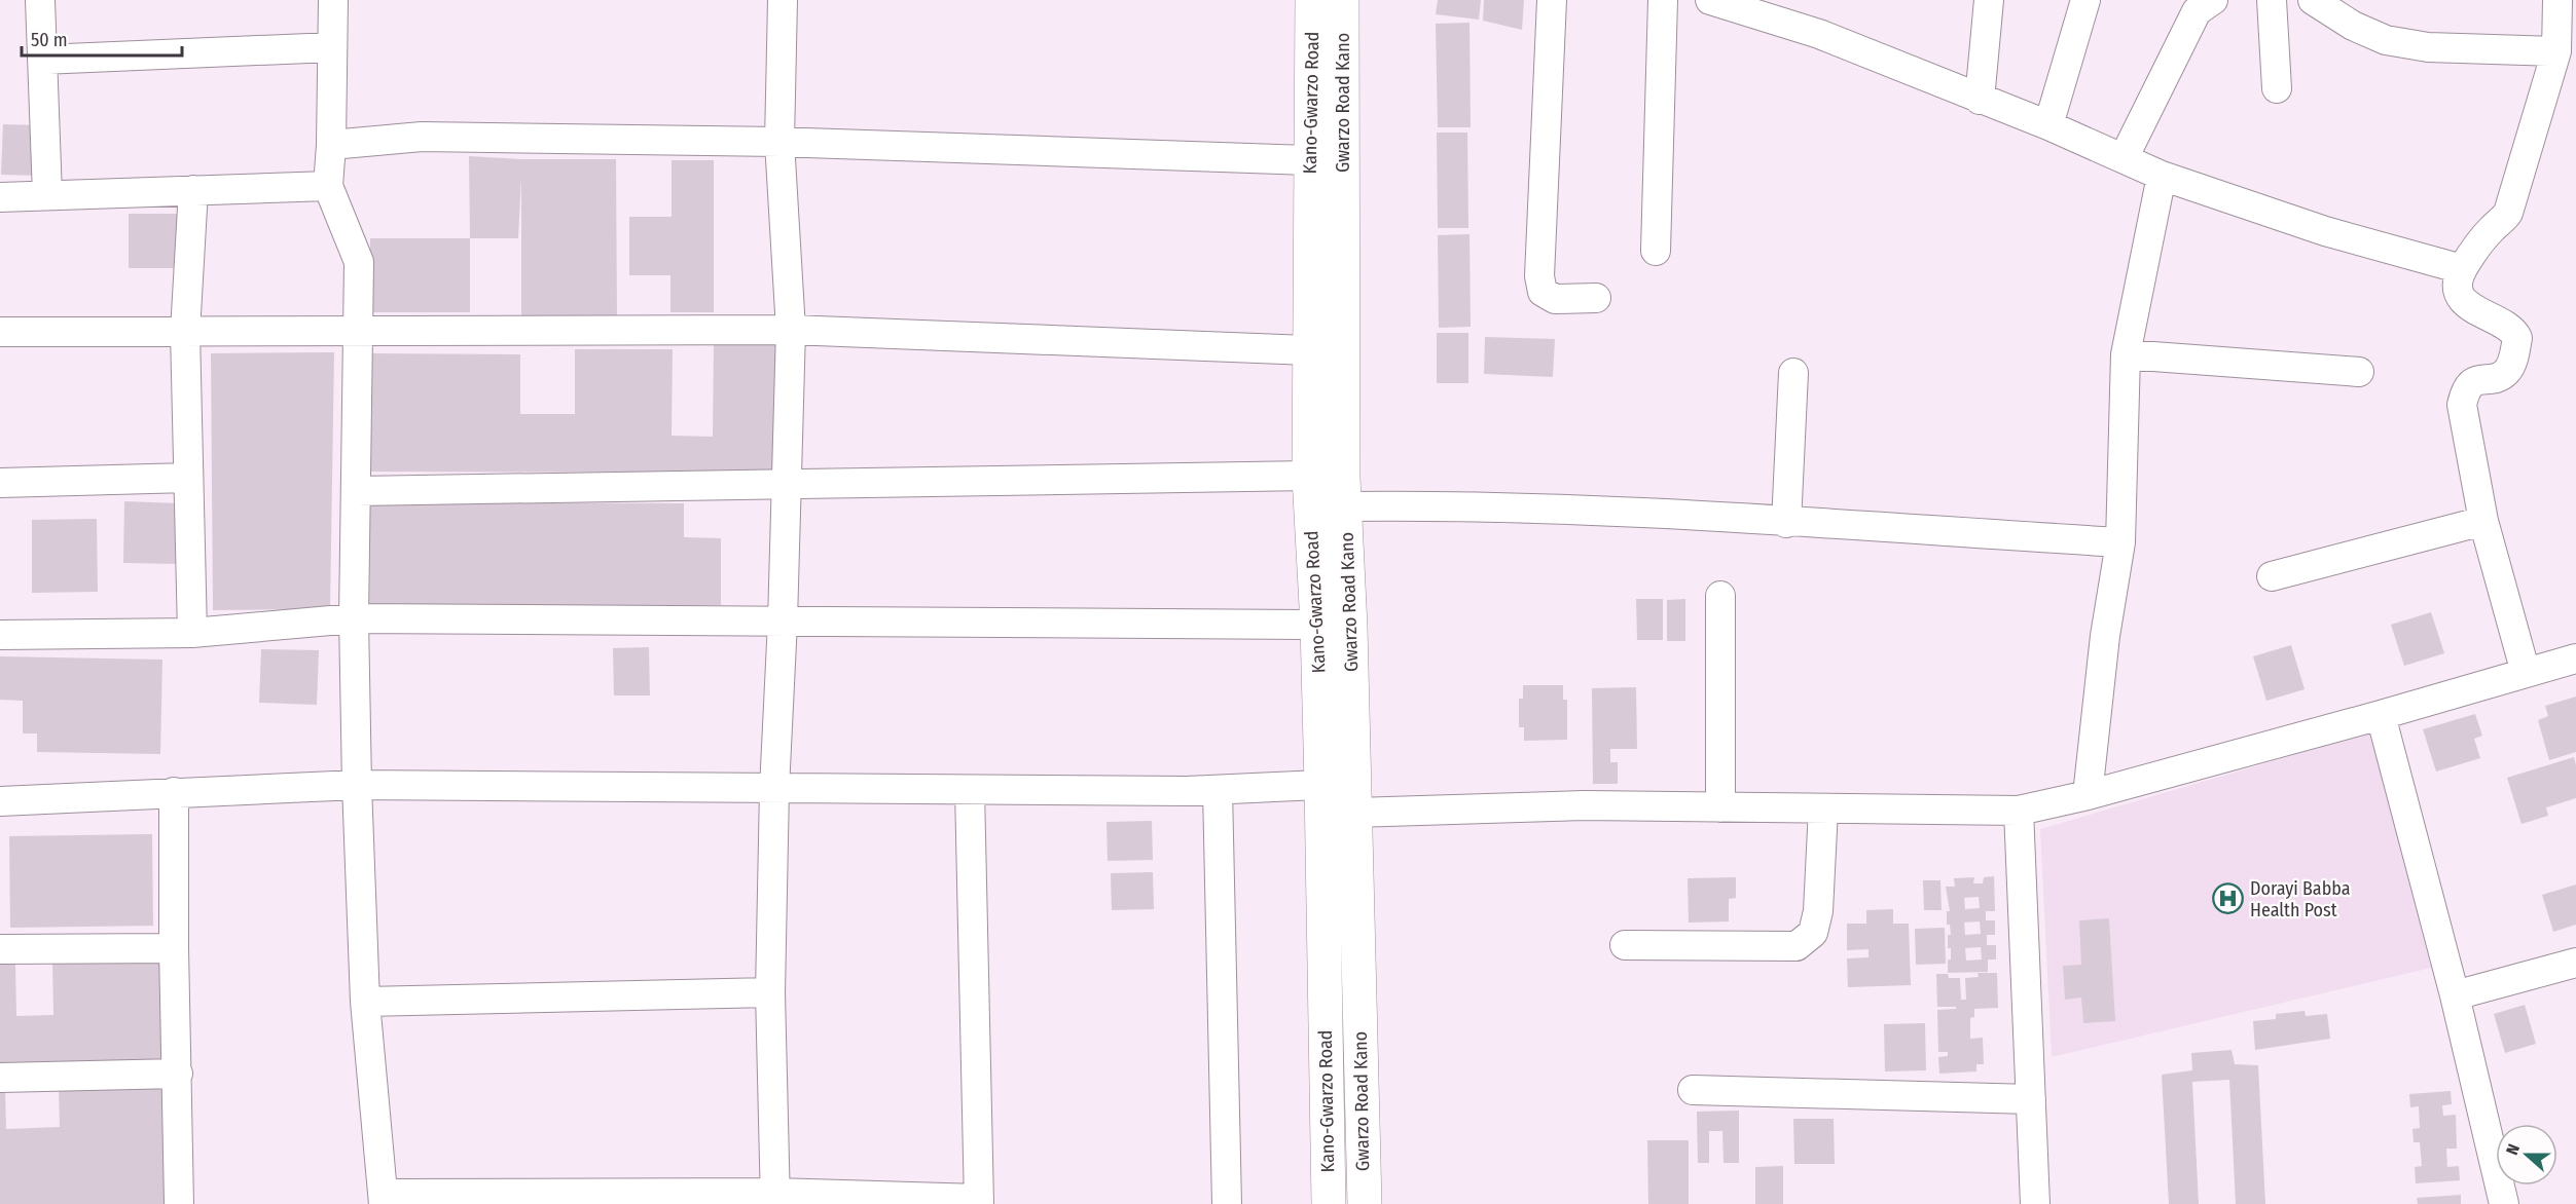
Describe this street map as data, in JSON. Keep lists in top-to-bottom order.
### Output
{
  "streets": {
    "main road": ["Kano-Gwarzo Road", "Gwarzo Road Kano"]
  },
  "places": {
    "hospital": ["Dorayi Babba Health Post"]
  },
  "scale_bar": "50 m",
  "north": "left"
}
